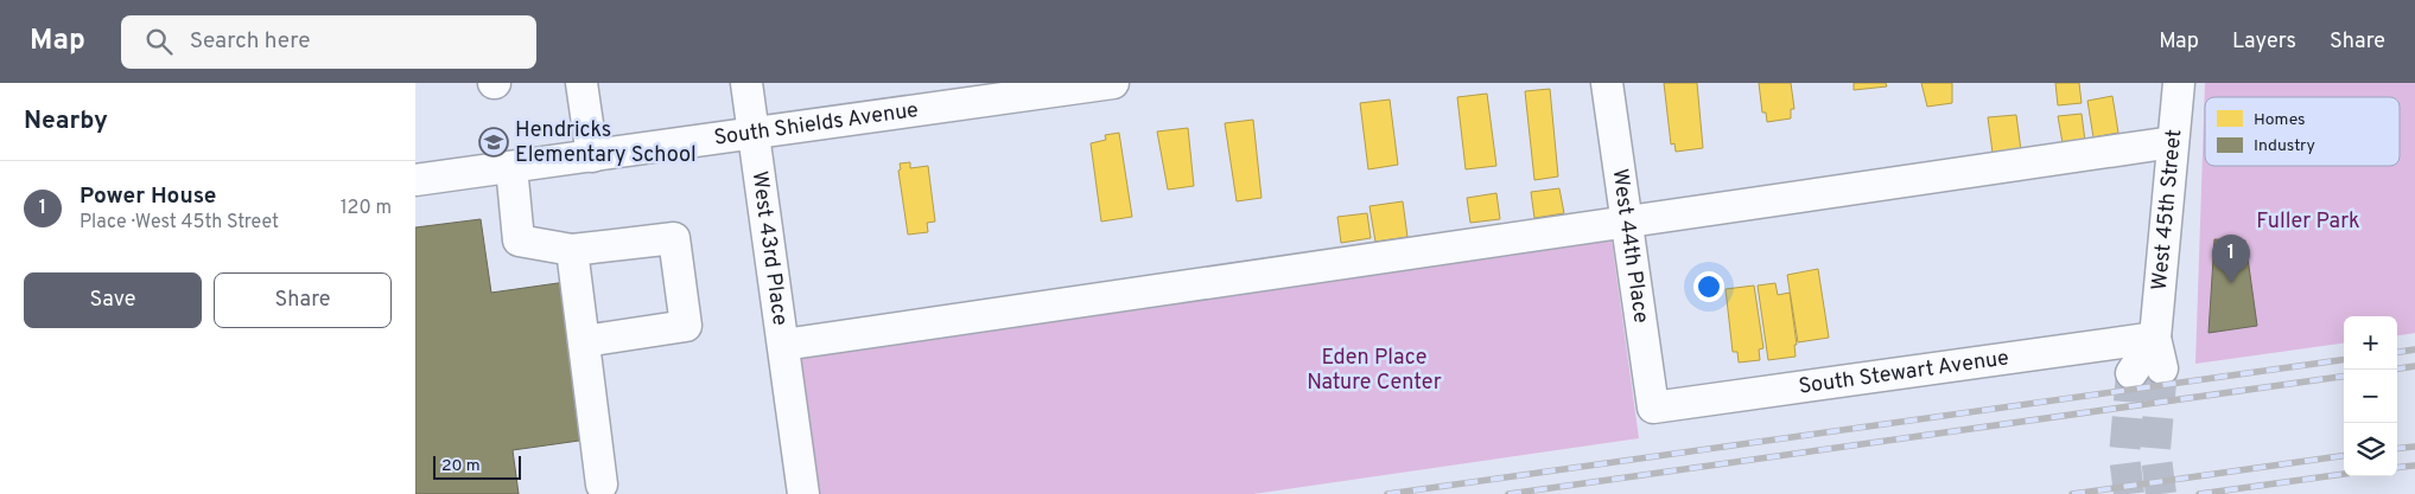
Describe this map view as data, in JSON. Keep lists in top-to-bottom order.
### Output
{
  "streets": {
    "street": [
      "South Shields Avenue",
      "West 45th Street",
      "West 44th Place",
      "West 43rd Place",
      "South Stewart Avenue"
    ]
  },
  "crossings": [
    ["South Shields Avenue", "West 43rd Place"],
    ["West 45th Street", "South Stewart Avenue"],
    ["West 44th Place", "South Stewart Avenue"]
  ],
  "parks": ["Fuller Park", "Eden Place Nature Center"],
  "places": {
    "school or university": ["Hendricks Elementary School"]
  },
  "legend": ["Homes", "Industry"],
  "scale_bar": "20 m",
  "page": {
    "header": "Map",
    "search": "Search here",
    "nav": ["Map", "Layers", "Share"],
    "heading": "Nearby",
    "list": [
      {
        "mark": "1",
        "name": "Power House",
        "note": "Place · West 45th Street",
        "value": "120 m"
      }
    ],
    "pins": "1",
    "buttons": ["Save", "Share"],
    "map_buttons": ["+", "−"],
    "scale": "20 m"
  }
}
